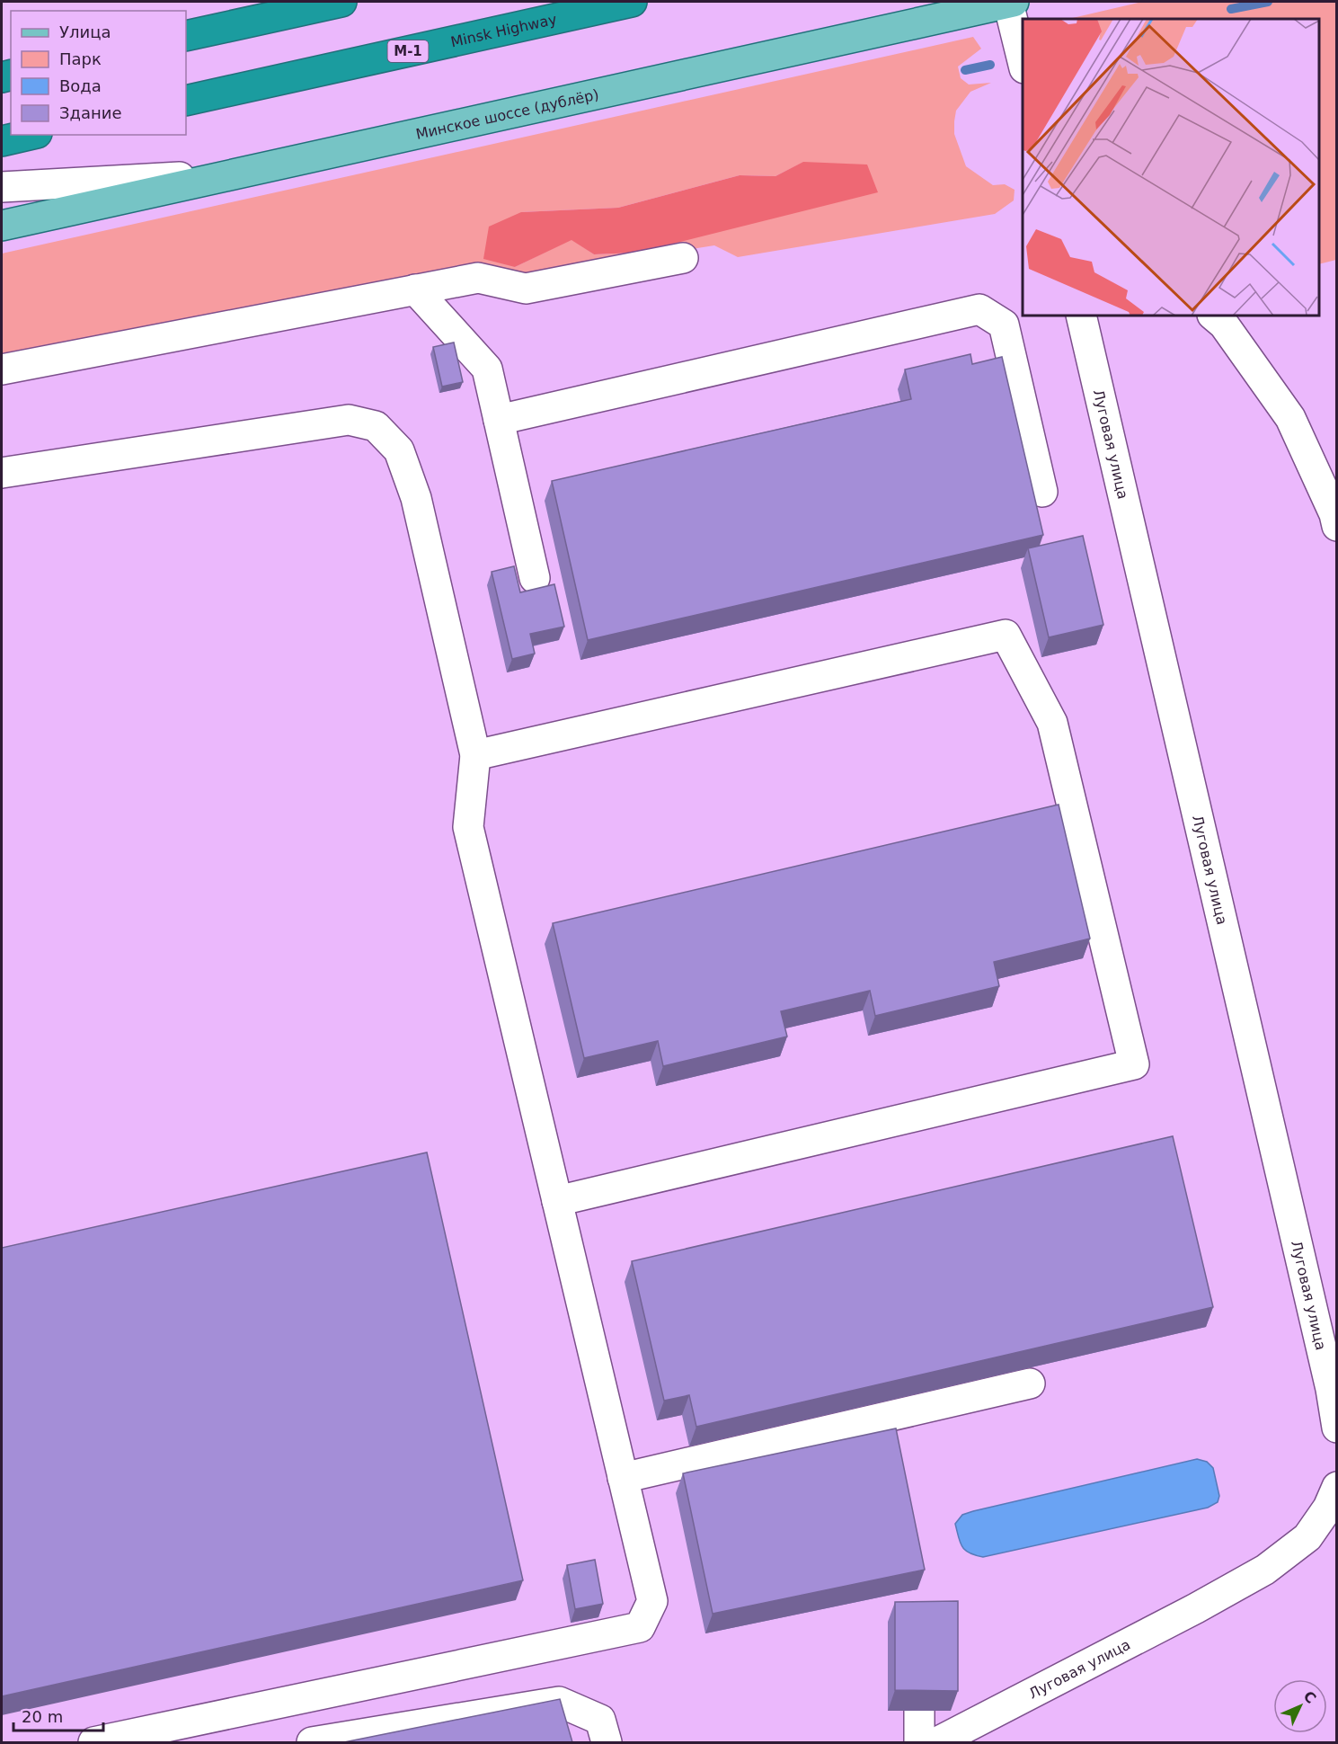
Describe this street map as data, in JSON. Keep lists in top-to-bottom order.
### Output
{
  "streets": {
    "highway": ["Minsk Highway", "М-1"],
    "main road": ["Минское шоссе (дублёр)"],
    "street": ["Луговая улица"]
  },
  "legend": [
    "Улица",
    "Парк",
    "Вода",
    "Здание"
  ],
  "scale_bar": "20 m",
  "north": "top right"
}
